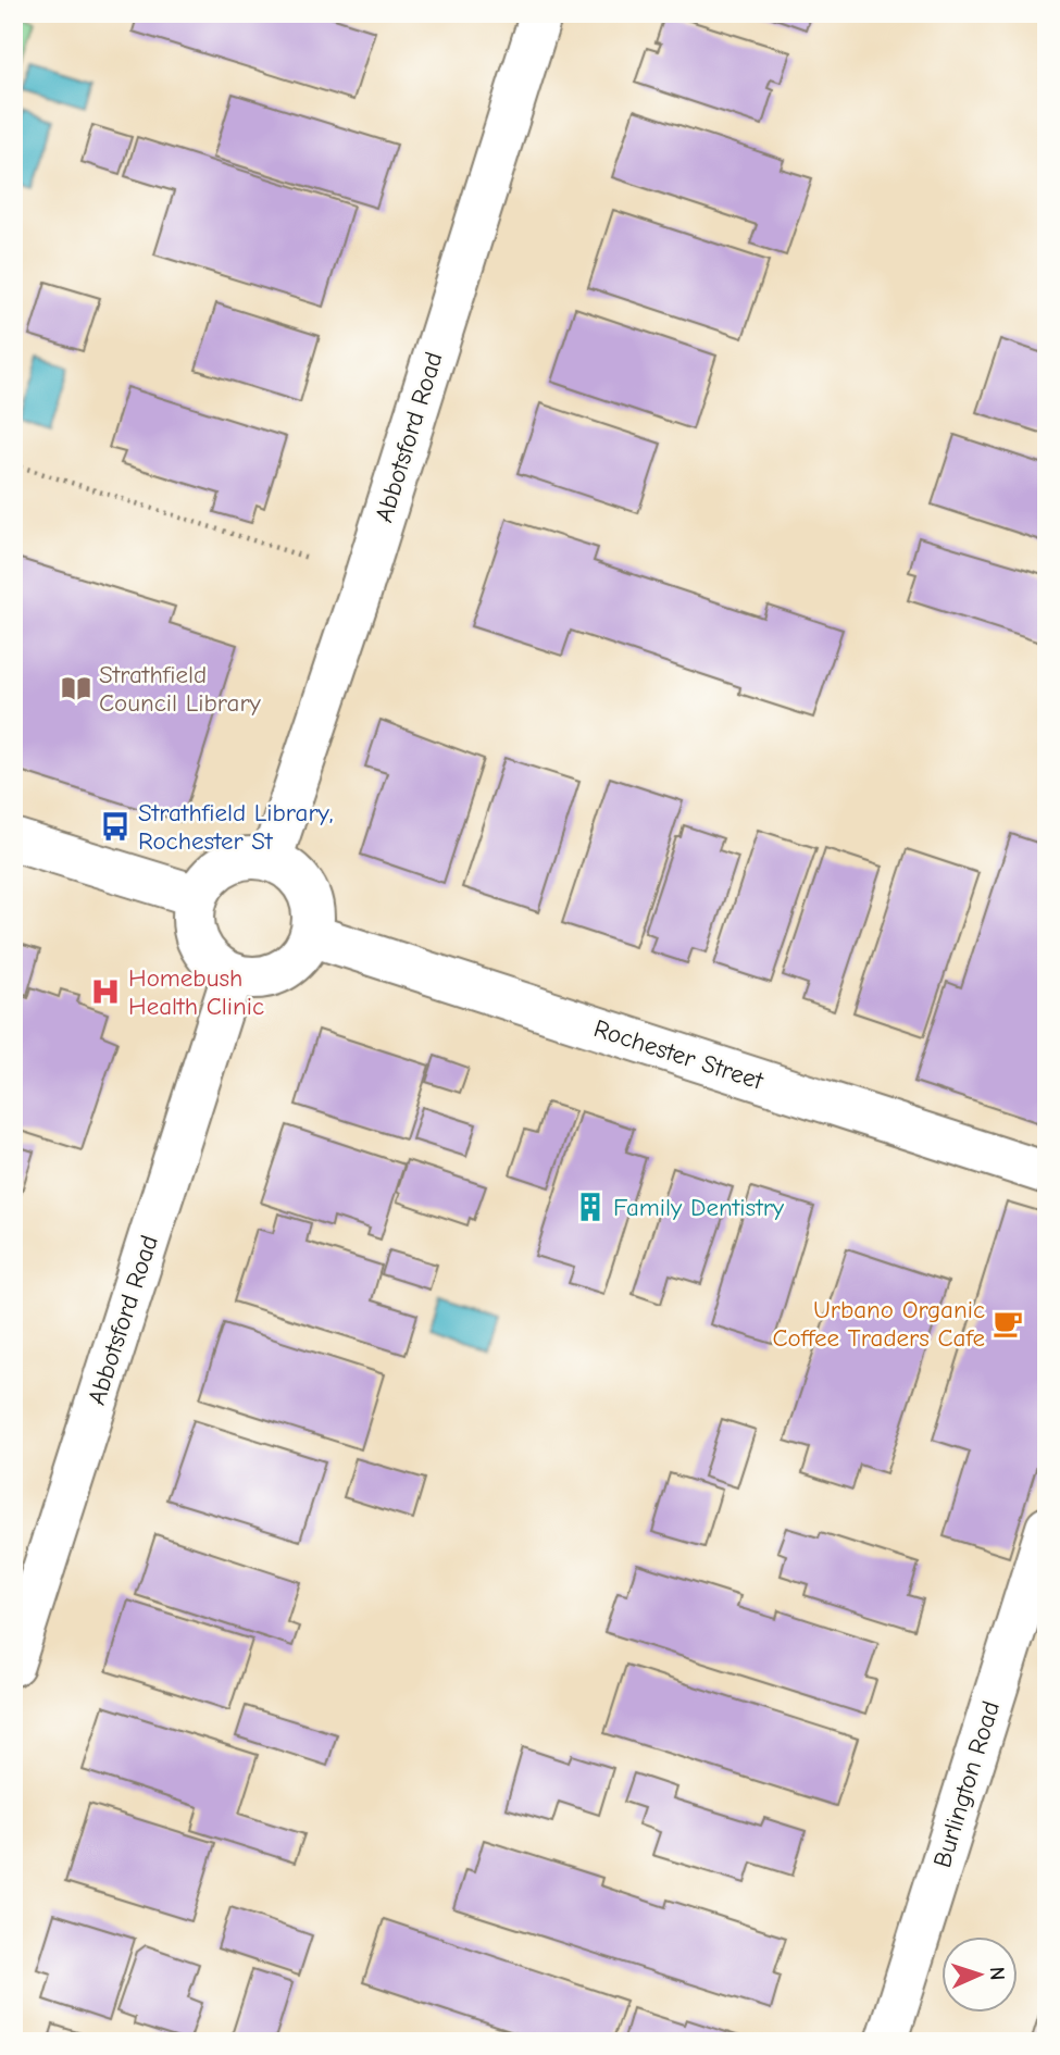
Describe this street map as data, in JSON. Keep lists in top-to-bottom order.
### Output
{
  "streets": {
    "street": ["Abbotsford Road", "Rochester Street", "Burlington Road"]
  },
  "crossings": [
    ["Abbotsford Road", "Rochester Street"]
  ],
  "places": {
    "library": ["Strathfield Council Library"],
    "bus stop": ["Strathfield Library, Rochester St"],
    "hospital": ["Homebush Health Clinic"],
    "building": ["Family Dentistry"],
    "cafe": ["Urbano Organic Coffee Traders Cafe"]
  },
  "north": "right"
}
